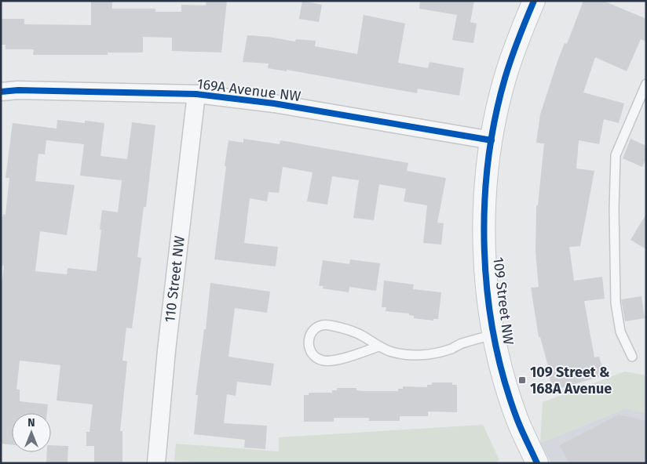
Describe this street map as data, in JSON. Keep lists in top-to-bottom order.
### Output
{
  "streets": {
    "street": ["169A Avenue NW", "110 Street NW", "109 Street NW"]
  },
  "crossings": [
    ["169A Avenue NW", "110 Street NW"],
    ["169A Avenue NW", "109 Street NW"]
  ],
  "places": {
    "transit": ["109 Street & 168A Avenue"]
  },
  "north": "top"
}
